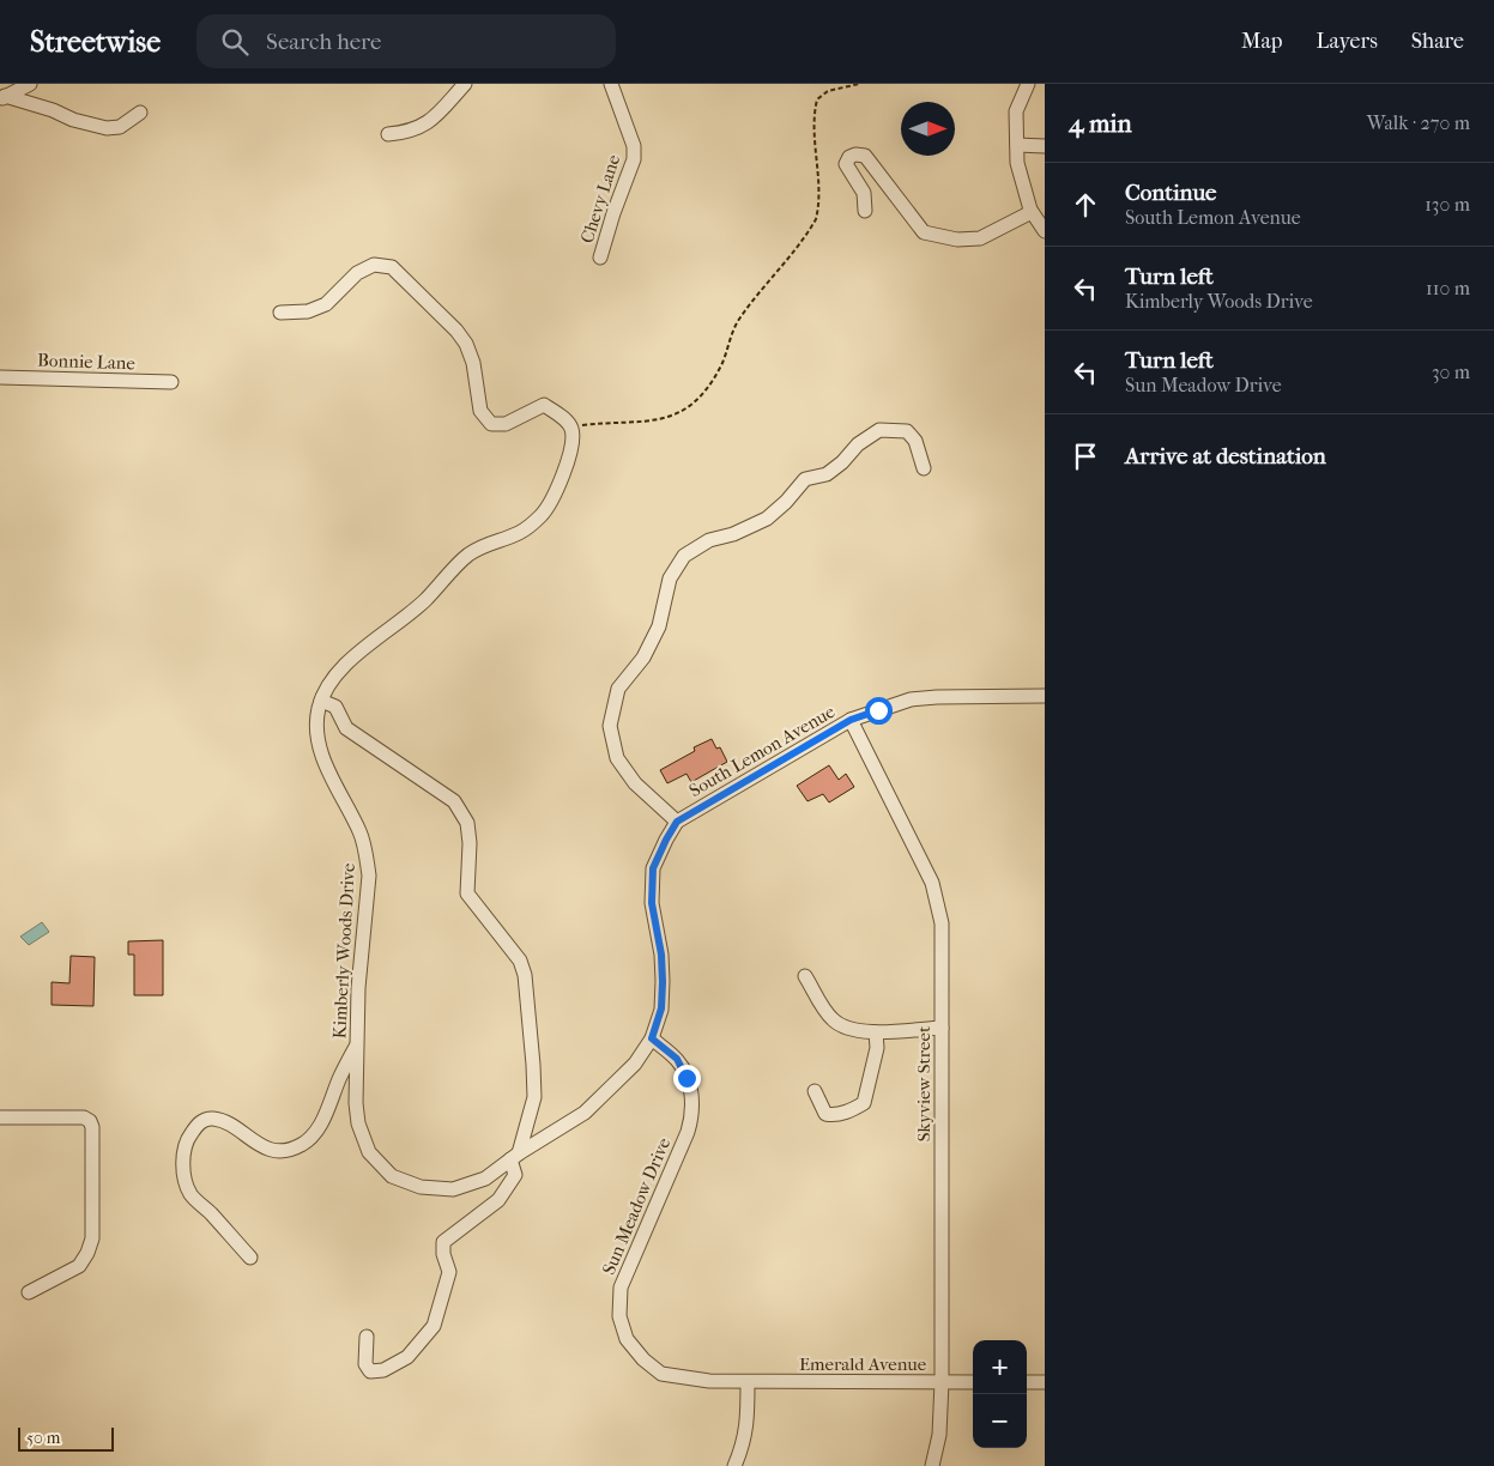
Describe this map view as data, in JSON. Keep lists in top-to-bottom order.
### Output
{
  "streets": {
    "street": [
      "Chevy Lane",
      "Bonnie Lane",
      "South Lemon Avenue",
      "Kimberly Woods Drive",
      "Skyview Street",
      "Sun Meadow Drive",
      "Emerald Avenue"
    ]
  },
  "crossings": [
    ["South Lemon Avenue", "Kimberly Woods Drive"],
    ["South Lemon Avenue", "Skyview Street"],
    ["Kimberly Woods Drive", "Sun Meadow Drive"],
    ["Skyview Street", "Emerald Avenue"],
    ["Sun Meadow Drive", "Emerald Avenue"]
  ],
  "scale_bar": "50 m",
  "north": "right",
  "page": {
    "header": "Streetwise",
    "search": "Search here",
    "nav": ["Map", "Layers", "Share"],
    "heading": ["4 min", "Walk · 270 m"],
    "list": [
      ["Continue", "South Lemon Avenue", "130 m"],
      ["Turn left", "Kimberly Woods Drive", "110 m"],
      ["Turn left", "Sun Meadow Drive", "30 m"],
      "Arrive at destination"
    ],
    "map_buttons": ["+", "−"],
    "scale": "50 m"
  }
}
